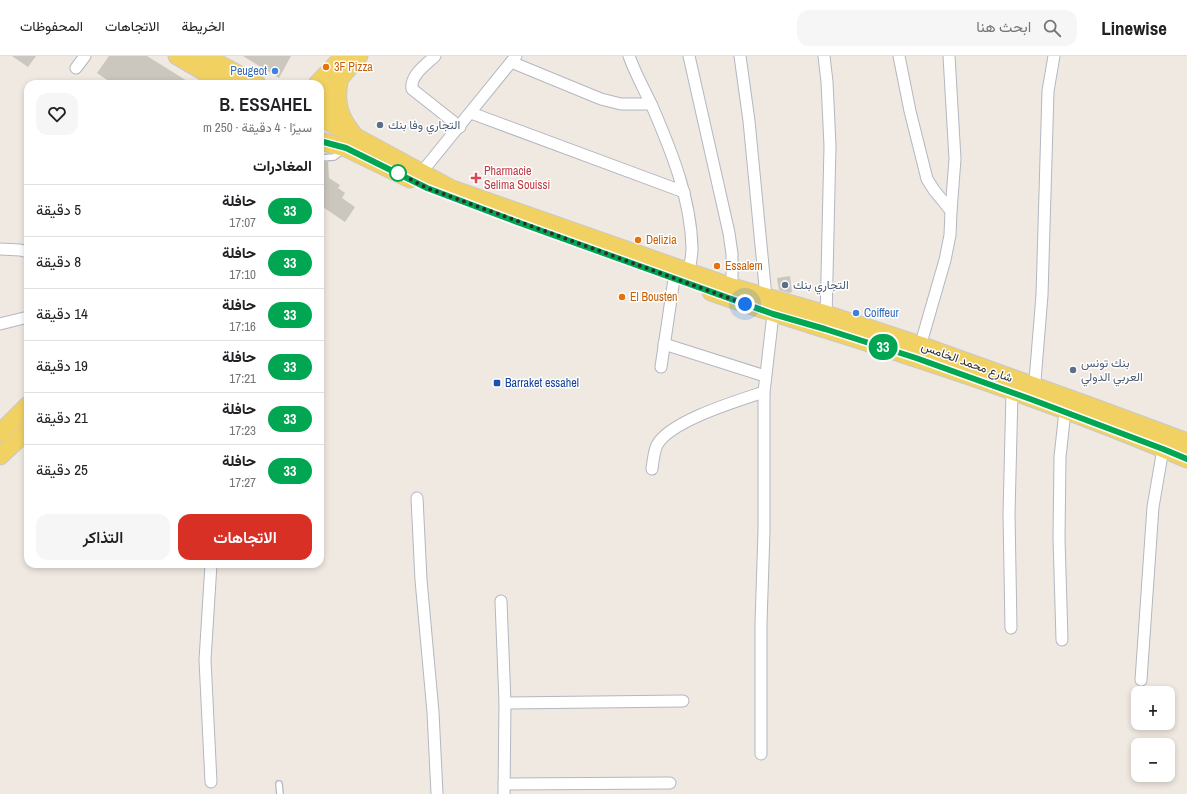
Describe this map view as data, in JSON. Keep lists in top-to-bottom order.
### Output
{
  "streets": {
    "main road": ["شارع محمد الخامس"]
  },
  "places": {
    "other": [
      "3F Pizza",
      "Peugeot",
      "التجاري وفا بنك",
      "Delizia",
      "Essalem",
      "التجاري بنك",
      "El Bousten",
      "Coiffeur",
      "بنك تونس العربي الدولي"
    ],
    "health": ["Pharmacie Selima Souissi"],
    "transit": ["Barraket essahel"]
  },
  "lines": ["bus line 33"],
  "page": {
    "header": "Linewise",
    "search": "ابحث هنا",
    "nav": ["الخريطة", "الاتجاهات", "المحفوظات"],
    "on_map": "33",
    "heading": [
      ["B. ESSAHEL", "سيرًا · 4 دقيقة · 250 m"],
      "المغادرات"
    ],
    "list": [
      {
        "mark": "33",
        "name": "حافلة",
        "note": "17:07",
        "value": "5 دقيقة"
      },
      {
        "mark": "33",
        "name": "حافلة",
        "note": "17:10",
        "value": "8 دقيقة"
      },
      {
        "mark": "33",
        "name": "حافلة",
        "note": "17:16",
        "value": "14 دقيقة"
      },
      {
        "mark": "33",
        "name": "حافلة",
        "note": "17:21",
        "value": "19 دقيقة"
      },
      {
        "mark": "33",
        "name": "حافلة",
        "note": "17:23",
        "value": "21 دقيقة"
      },
      {
        "mark": "33",
        "name": "حافلة",
        "note": "17:27",
        "value": "25 دقيقة"
      }
    ],
    "buttons": ["الاتجاهات", "التذاكر"],
    "map_buttons": ["+", "−"]
  }
}
